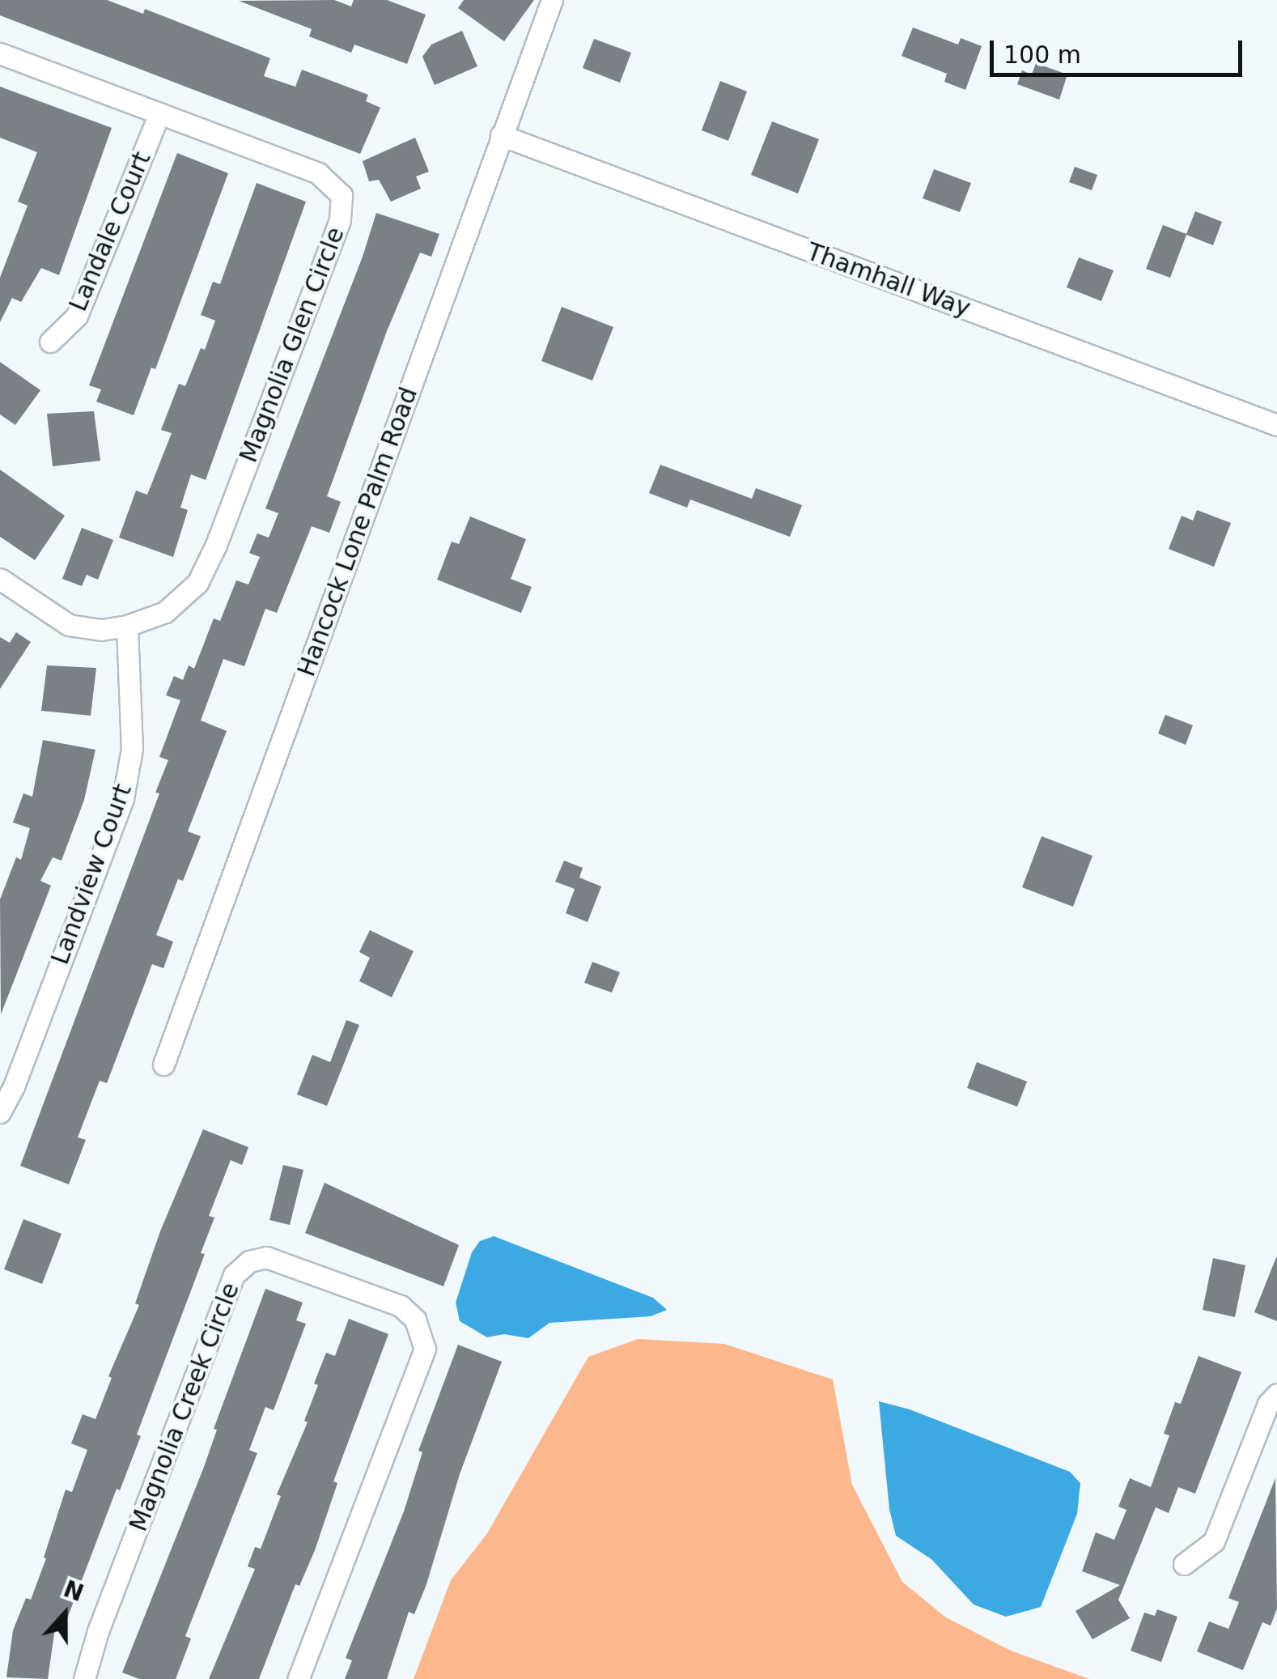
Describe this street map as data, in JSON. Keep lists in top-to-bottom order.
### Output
{
  "streets": {
    "street": [
      "Landale Court",
      "Thamhall Way",
      "Magnolia Glen Circle",
      "Hancock Lone Palm Road",
      "Landview Court",
      "Magnolia Creek Circle"
    ]
  },
  "crossings": [
    ["Landale Court", "Magnolia Glen Circle"],
    ["Thamhall Way", "Hancock Lone Palm Road"],
    ["Magnolia Glen Circle", "Landview Court"]
  ],
  "scale_bar": "100 m",
  "north": "top"
}
